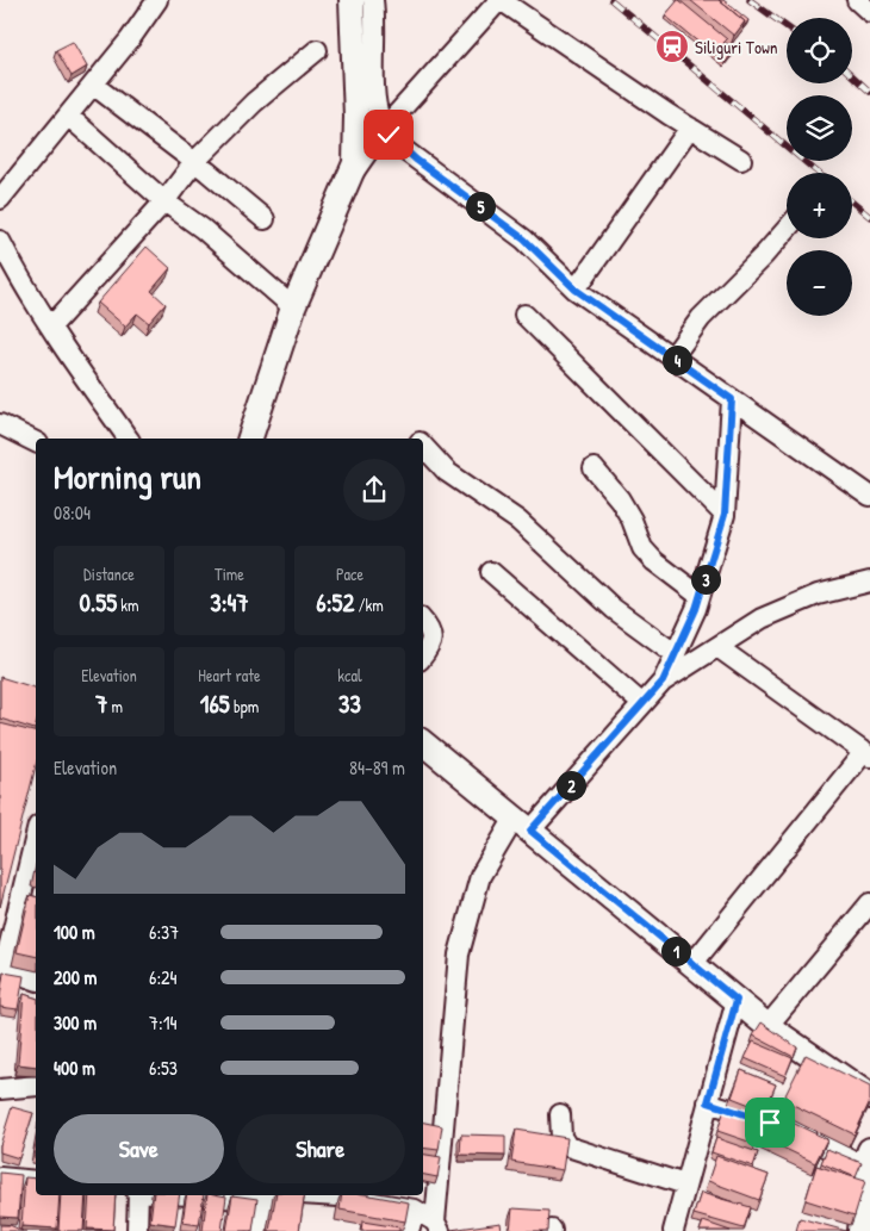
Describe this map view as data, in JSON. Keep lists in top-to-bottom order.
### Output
{
  "places": {
    "station": ["Siliguri Town"]
  },
  "page": {
    "map_buttons": ["+", "−"],
    "pins": [
      "5",
      "4",
      "3",
      "2",
      "1"
    ],
    "heading": ["Morning run", "08:04"],
    "stats": [
      ["Distance", "0.55 km"],
      ["Time", "3:47"],
      ["Pace", "6:52 /km"],
      ["Elevation", "7 m"],
      ["Heart rate", "165 bpm"],
      ["kcal", "33"]
    ],
    "chart": ["Elevation", "84–89 m"],
    "list": [
      {
        "name": "100 m",
        "note": "6:37"
      },
      {
        "name": "200 m",
        "note": "6:24"
      },
      {
        "name": "300 m",
        "note": "7:14"
      },
      {
        "name": "400 m",
        "note": "6:53"
      }
    ],
    "buttons": ["Save", "Share"]
  }
}
